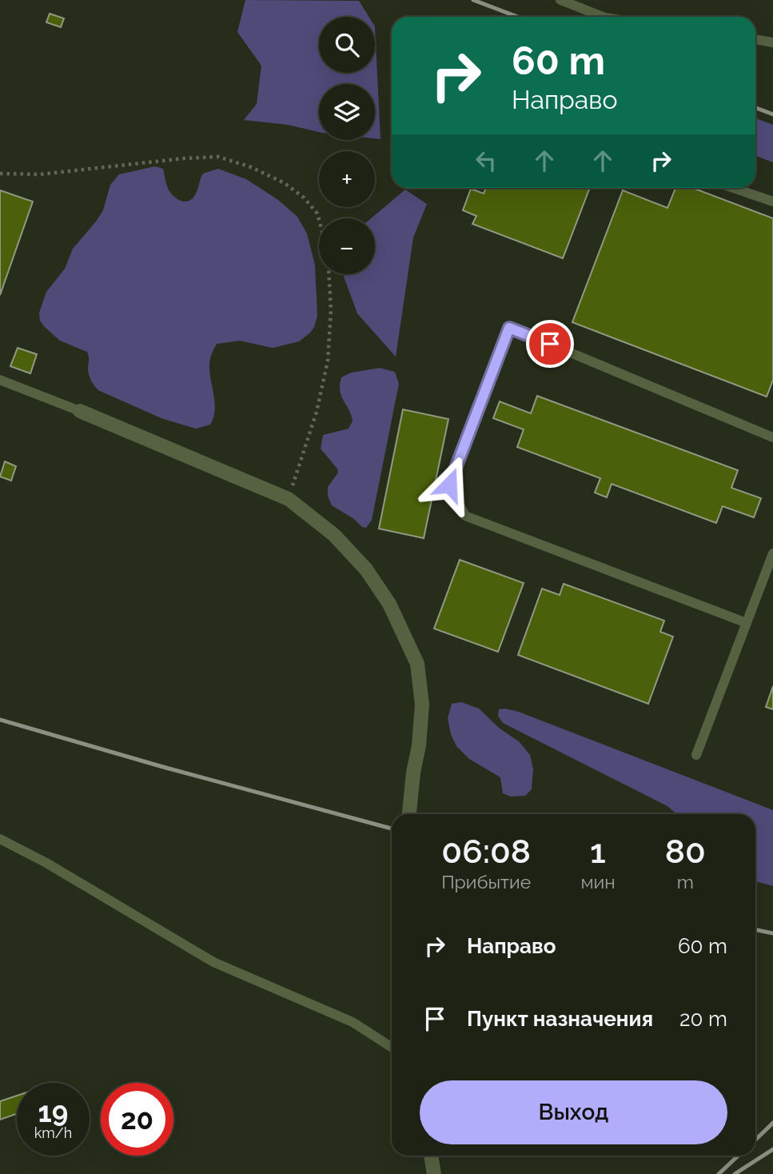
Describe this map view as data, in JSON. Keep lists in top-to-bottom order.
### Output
{
  "page": {
    "map_buttons": ["+", "−"],
    "turn": ["60 m", "Направо"],
    "eta": [
      "06:08",
      "Прибытие",
      "1",
      "мин",
      "80",
      "m"
    ],
    "list": [
      {
        "name": "Направо",
        "value": "60 m"
      },
      {
        "name": "Пункт назначения",
        "value": "20 m"
      }
    ],
    "buttons": "Выход",
    "speed": "19 km/h",
    "limit": "20"
  }
}
